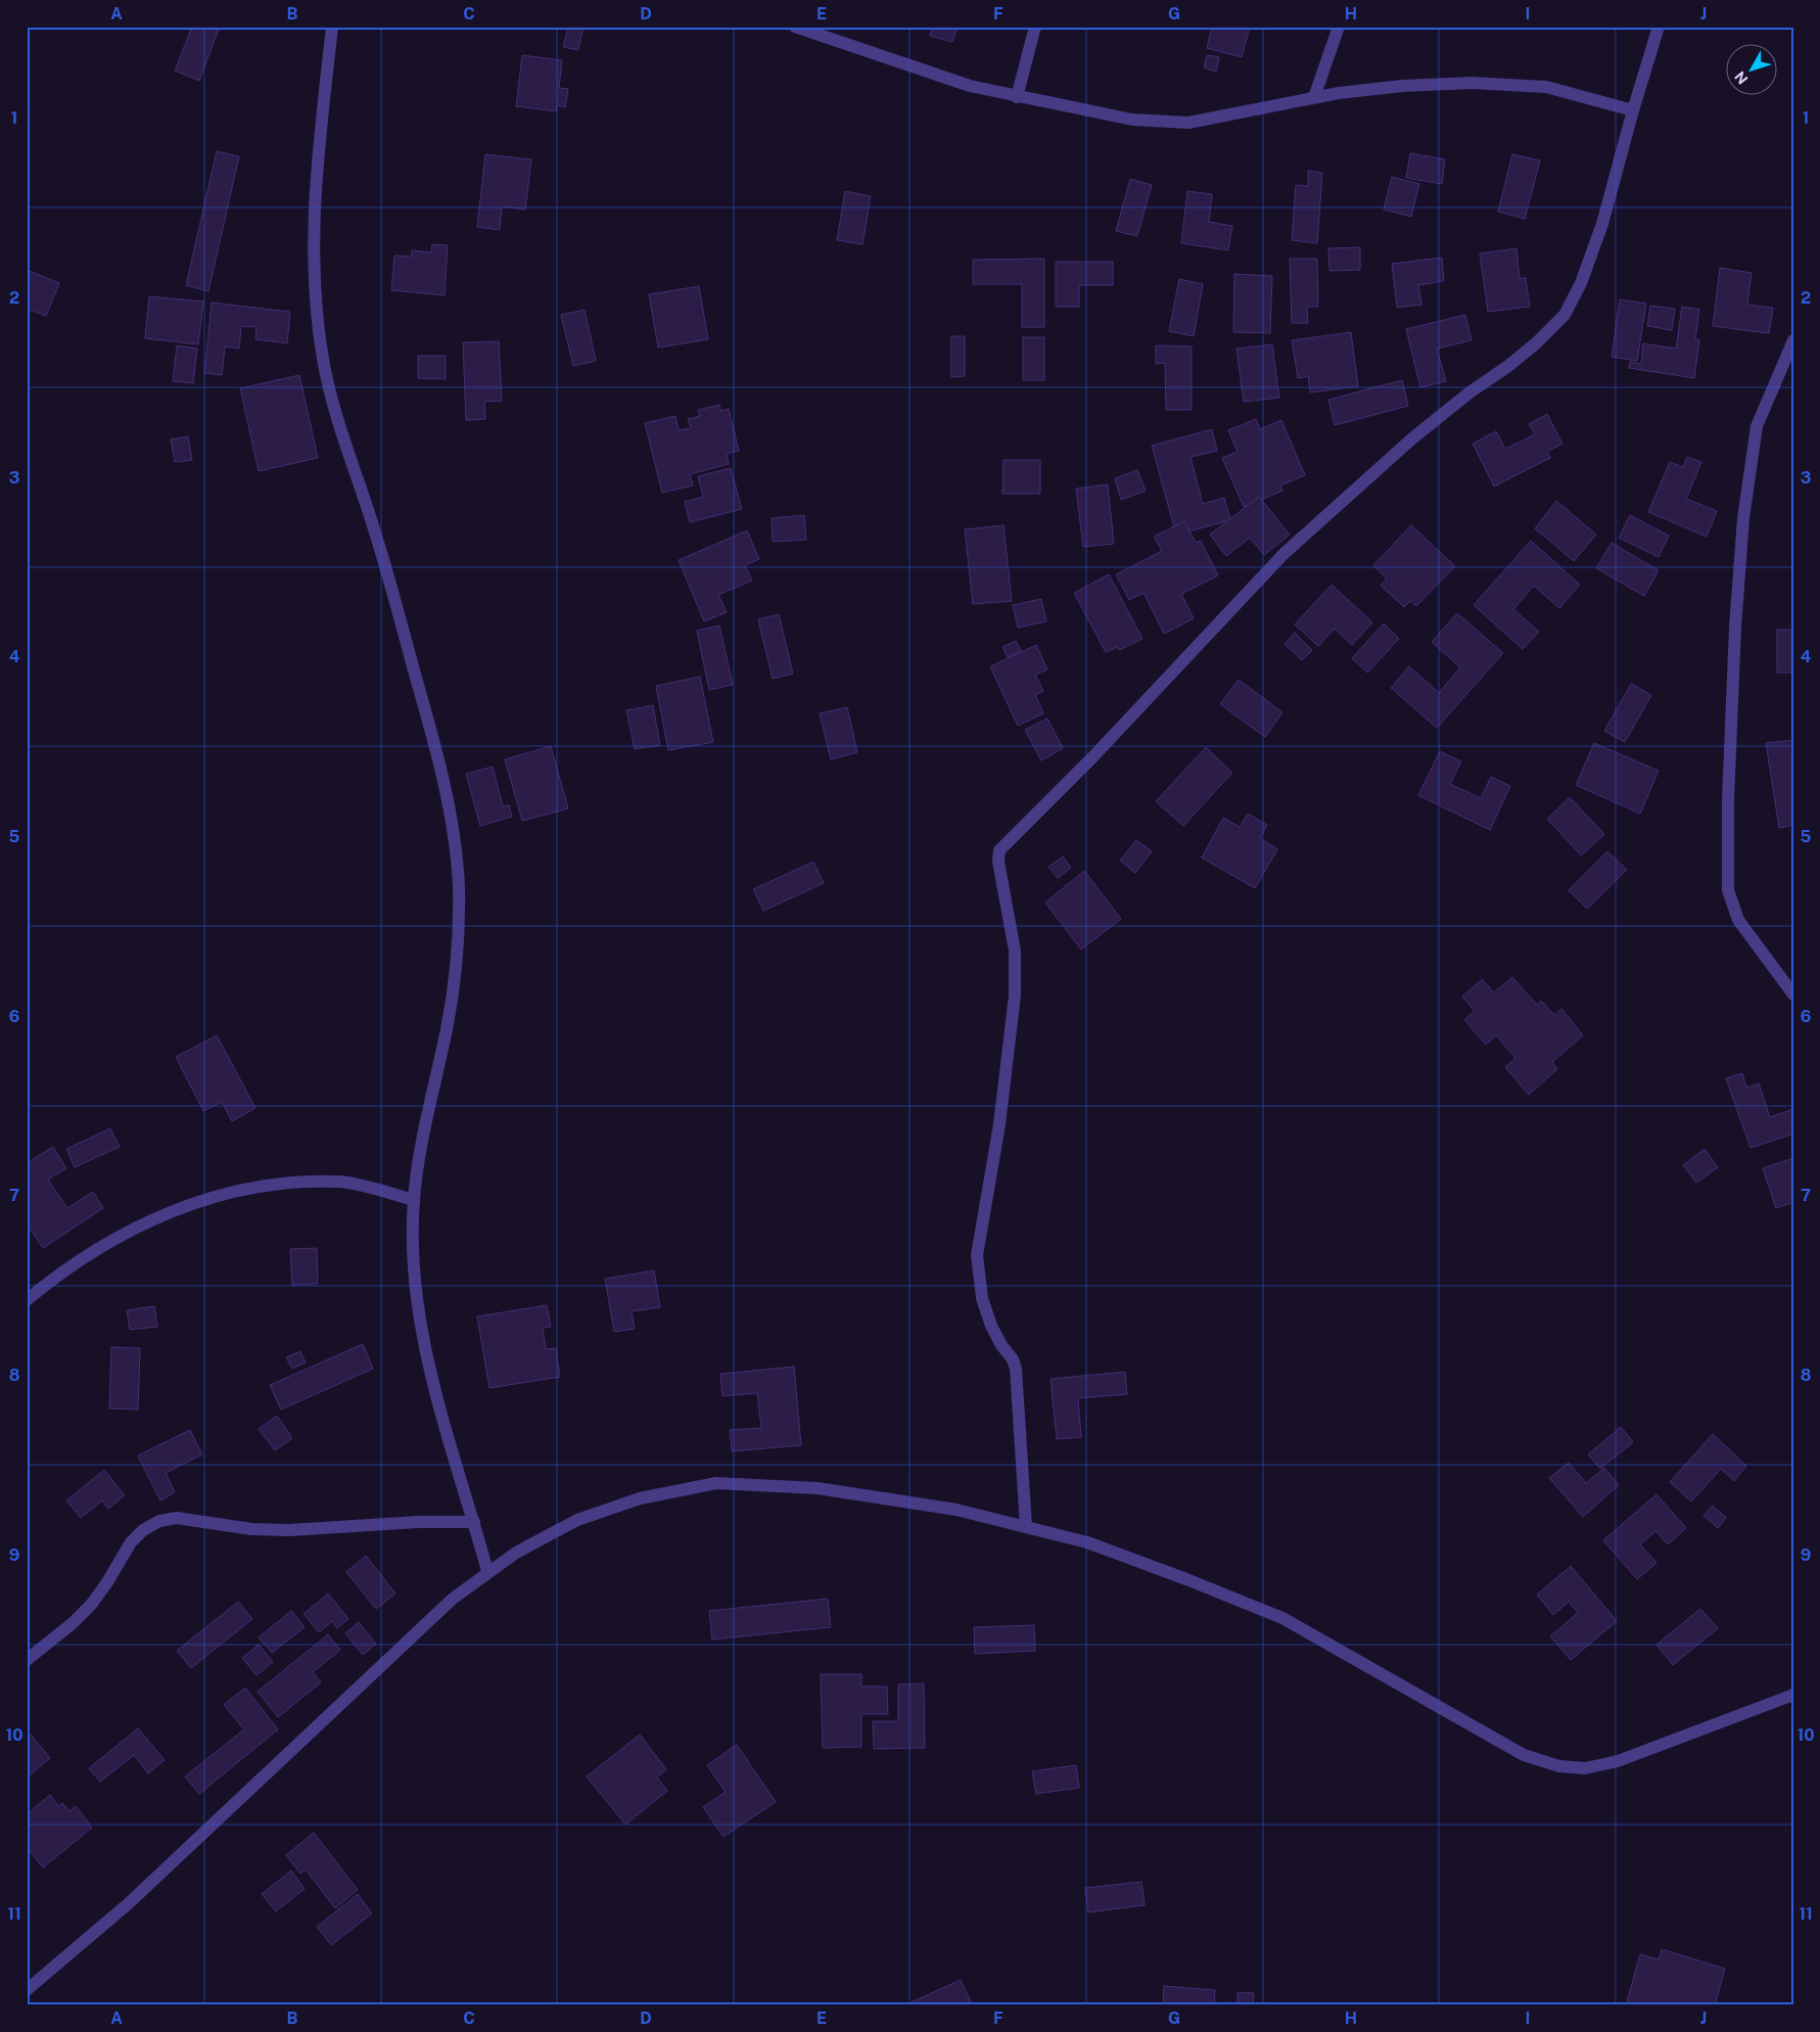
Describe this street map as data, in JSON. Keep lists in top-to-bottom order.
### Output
{
  "north": "bottom left",
  "grid": {
    "columns": [
      "A",
      "B",
      "C",
      "D",
      "E",
      "F",
      "G",
      "H",
      "I",
      "J"
    ],
    "rows": [
      "1",
      "2",
      "3",
      "4",
      "5",
      "6",
      "7",
      "8",
      "9",
      "10",
      "11"
    ]
  }
}
